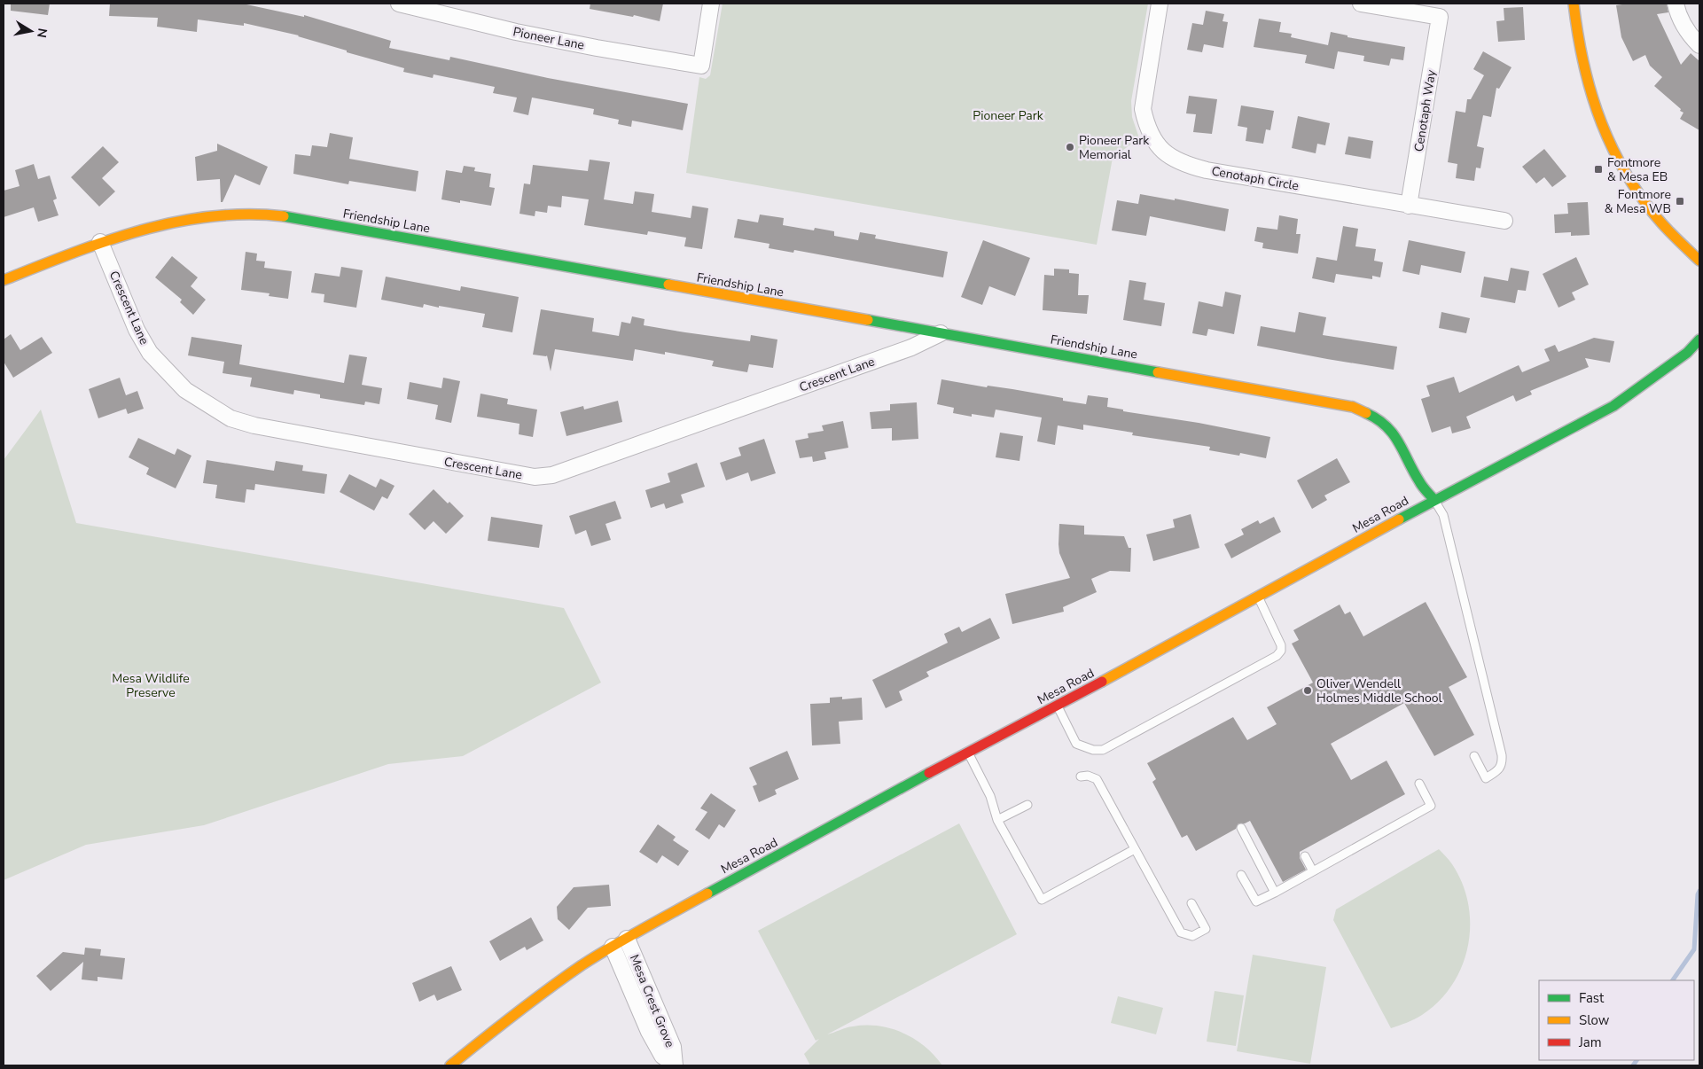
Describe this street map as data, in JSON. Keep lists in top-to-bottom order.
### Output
{
  "streets": {
    "main road": ["Friendship Lane", "Mesa Road"],
    "street": [
      "Pioneer Lane",
      "Cenotaph Way",
      "Cenotaph Circle",
      "Crescent Lane",
      "Mesa Crest Grove"
    ]
  },
  "crossings": [
    ["Cenotaph Way", "Cenotaph Circle"],
    ["Friendship Lane", "Crescent Lane"],
    ["Friendship Lane", "Mesa Road"],
    ["Mesa Road", "Mesa Crest Grove"]
  ],
  "parks": ["Pioneer Park", "Mesa Wildlife Preserve"],
  "places": {
    "other": ["Pioneer Park Memorial", "Oliver Wendell Holmes Middle School"],
    "transit": ["Fontmore & Mesa EB", "Fontmore & Mesa WB"]
  },
  "legend": ["Fast", "Slow", "Jam"],
  "north": "right"
}
